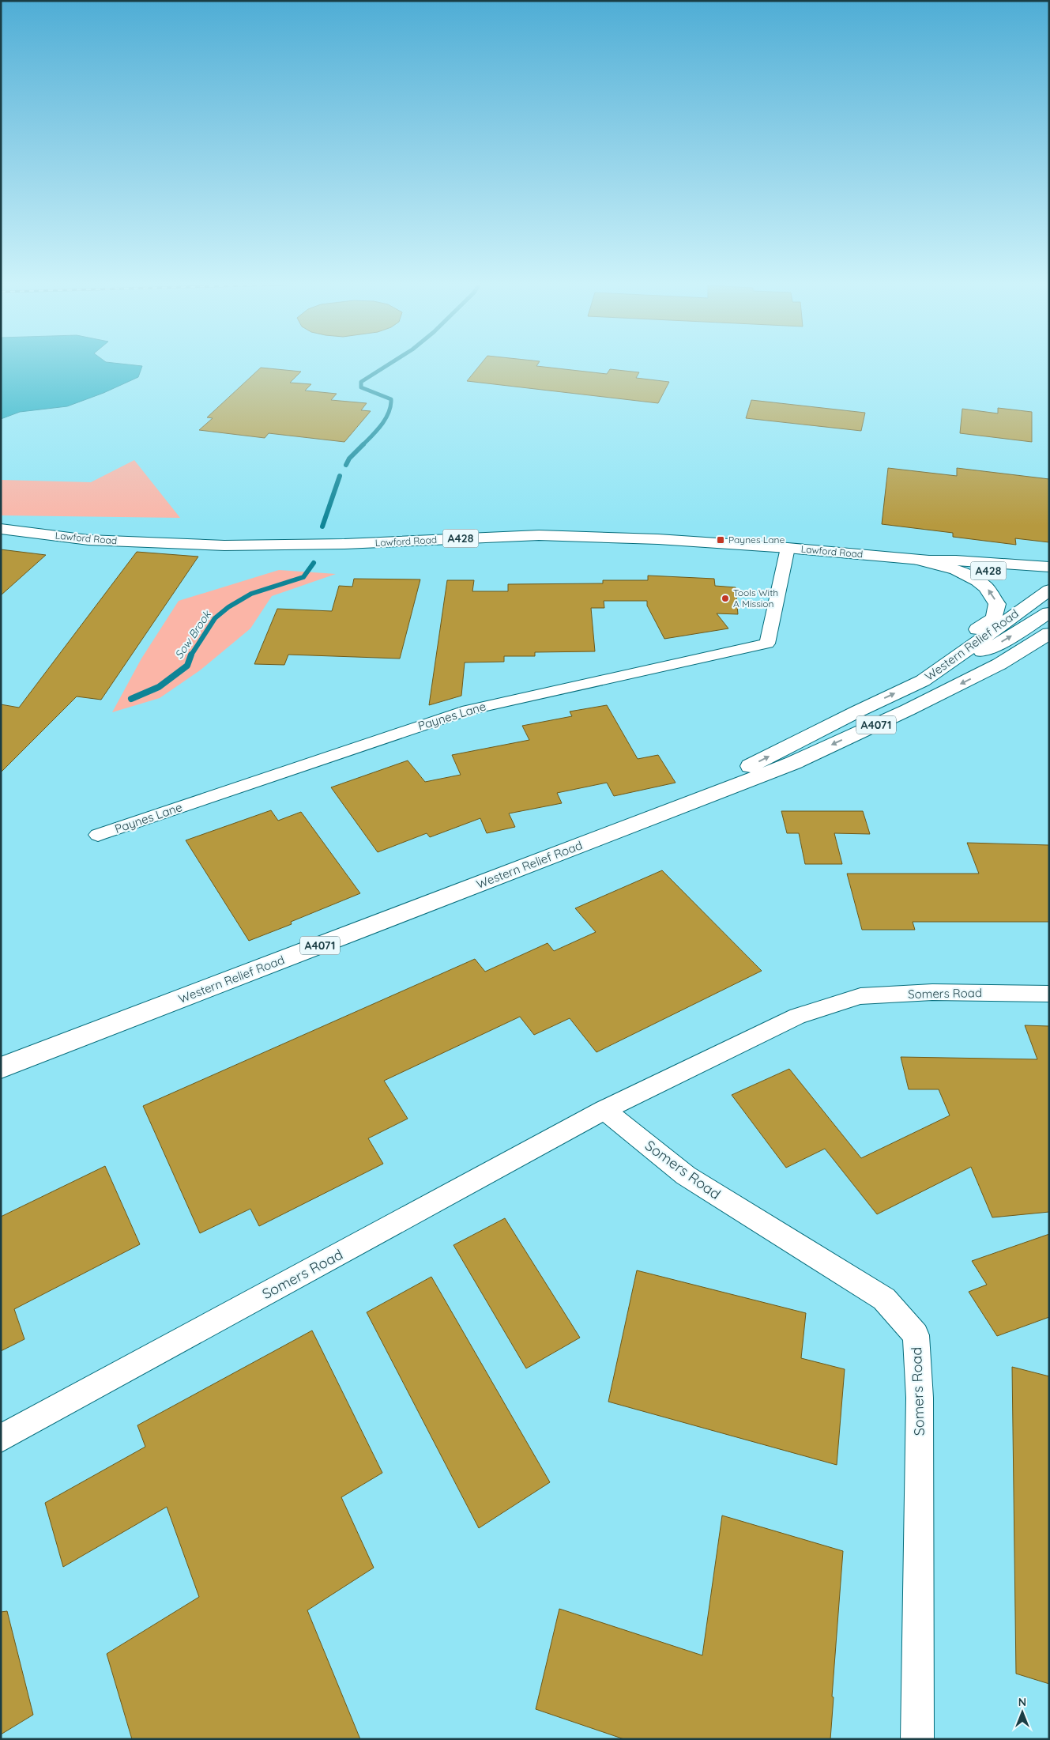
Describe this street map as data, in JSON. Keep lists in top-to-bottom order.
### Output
{
  "streets": {
    "main road": [
      "Lawford Road",
      "A428",
      "Western Relief Road",
      "A4071"
    ],
    "street": ["Paynes Lane", "Somers Road"]
  },
  "crossings": [
    ["Lawford Road", "Paynes Lane"]
  ],
  "water": ["Sow Brook"],
  "places": {
    "transit": ["Paynes Lane"],
    "other": ["Tools With A Mission"]
  },
  "north": "top"
}
